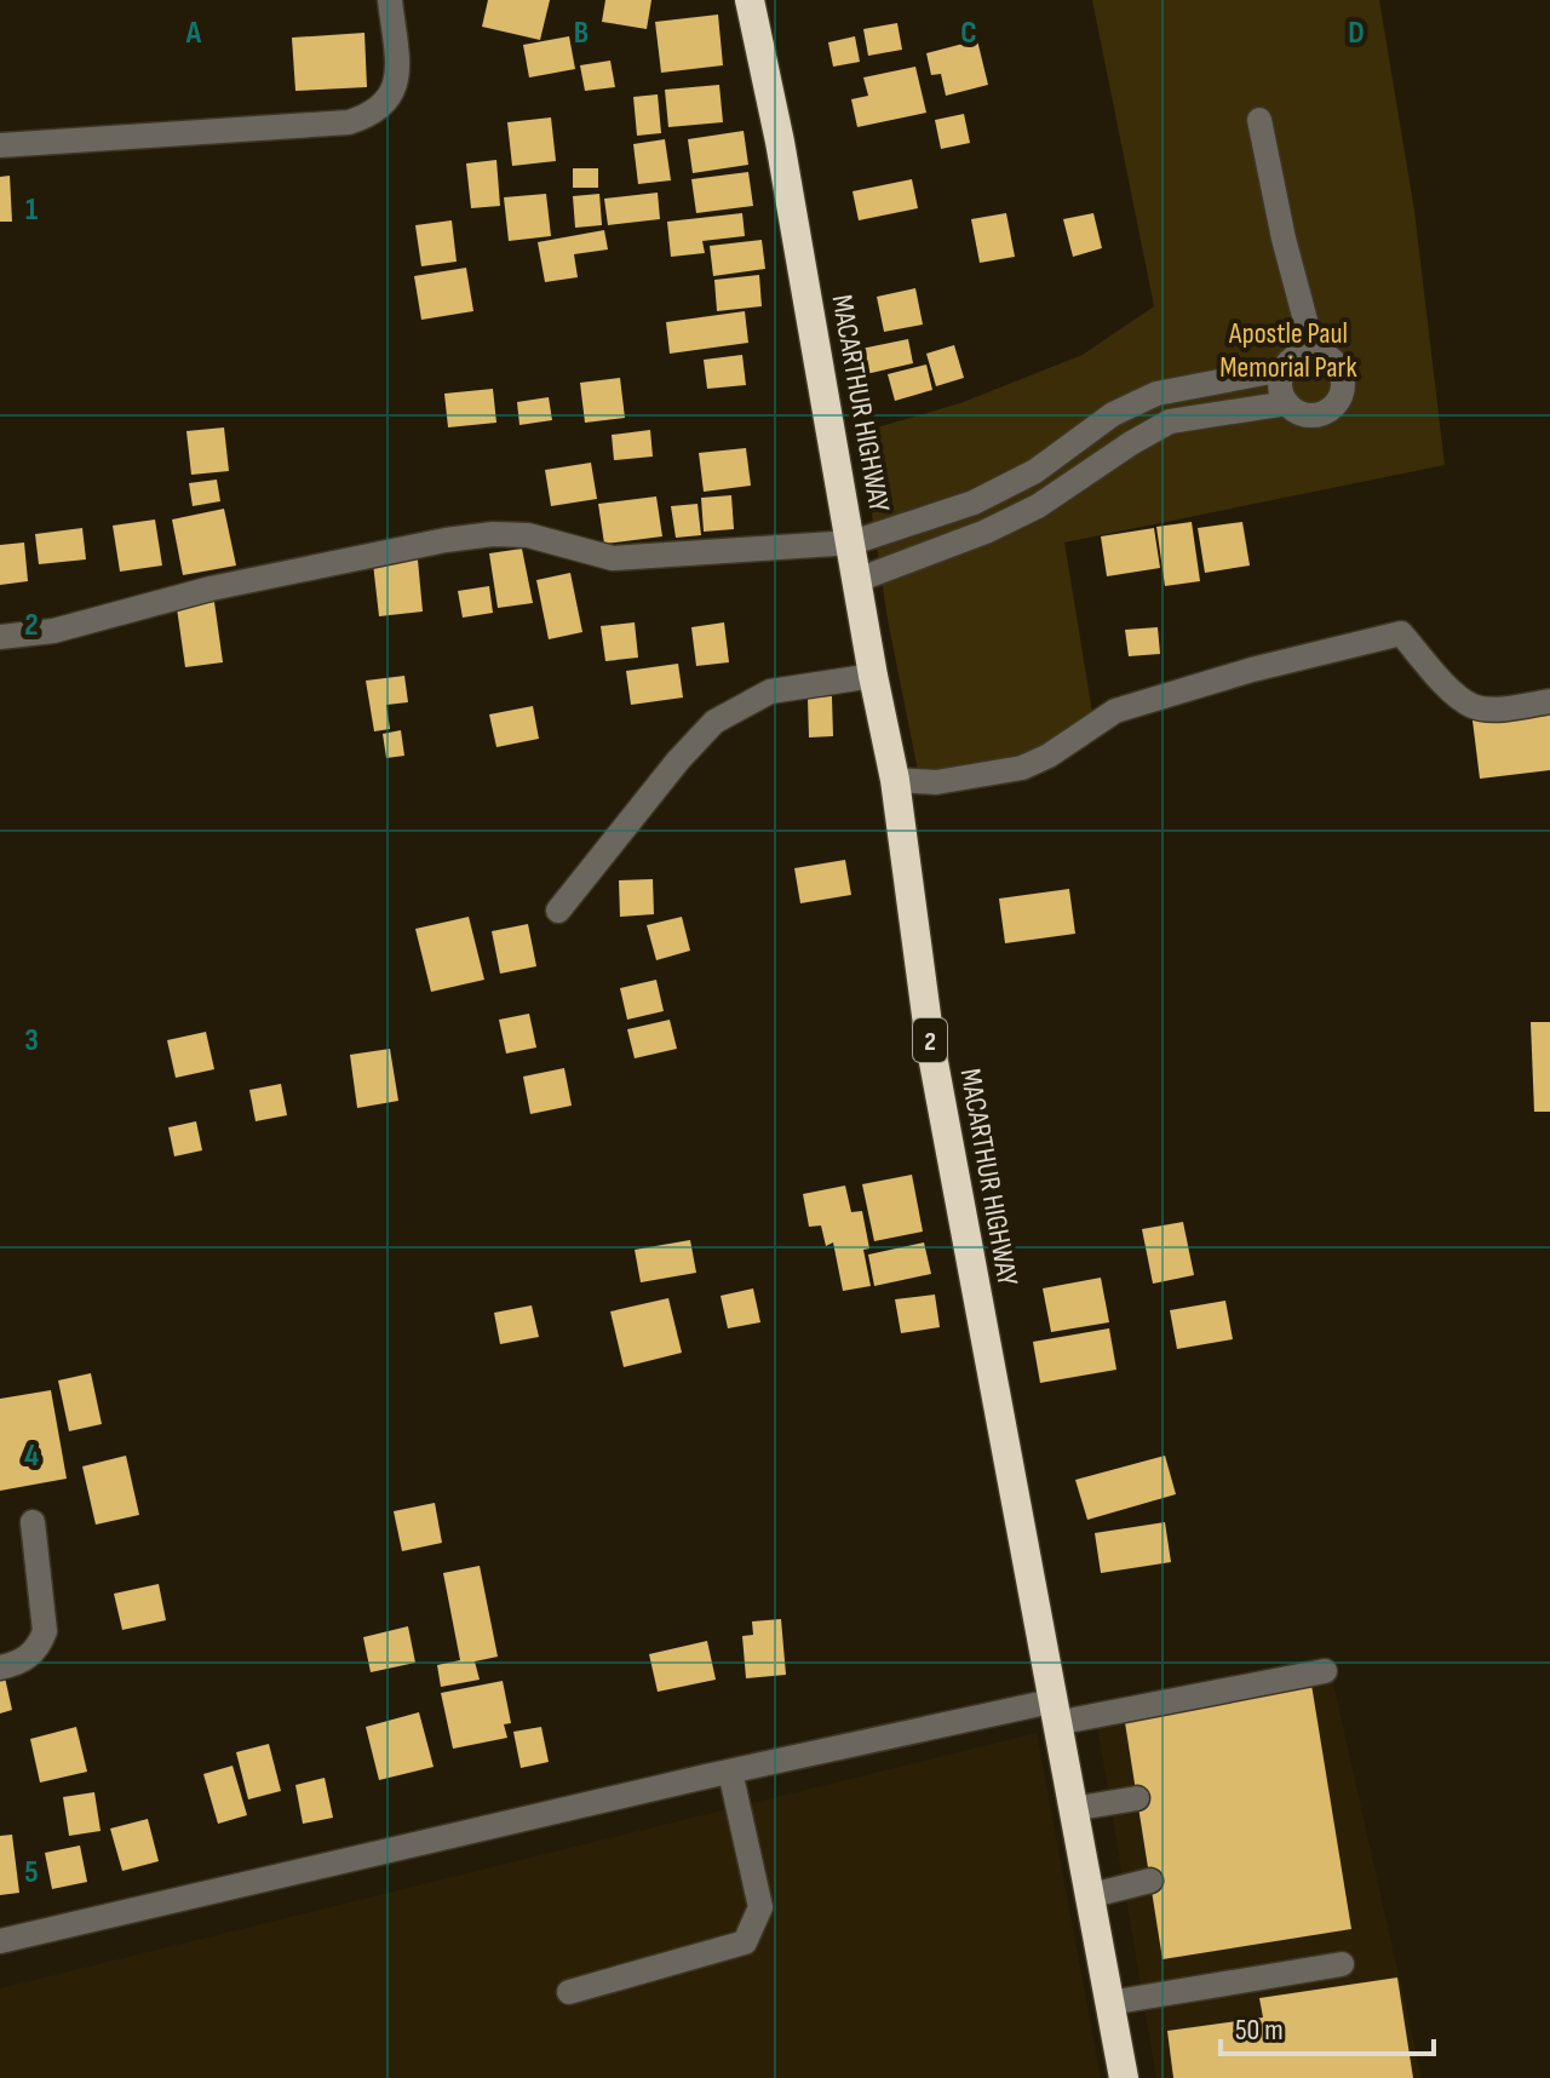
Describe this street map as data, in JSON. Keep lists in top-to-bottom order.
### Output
{
  "streets": {
    "highway": ["MACARTHUR HIGHWAY", "2"]
  },
  "parks": ["Apostle Paul Memorial Park"],
  "scale_bar": "50 m",
  "grid": {
    "columns": [
      "A",
      "B",
      "C",
      "D"
    ],
    "rows": [
      "1",
      "2",
      "3",
      "4",
      "5"
    ]
  }
}
